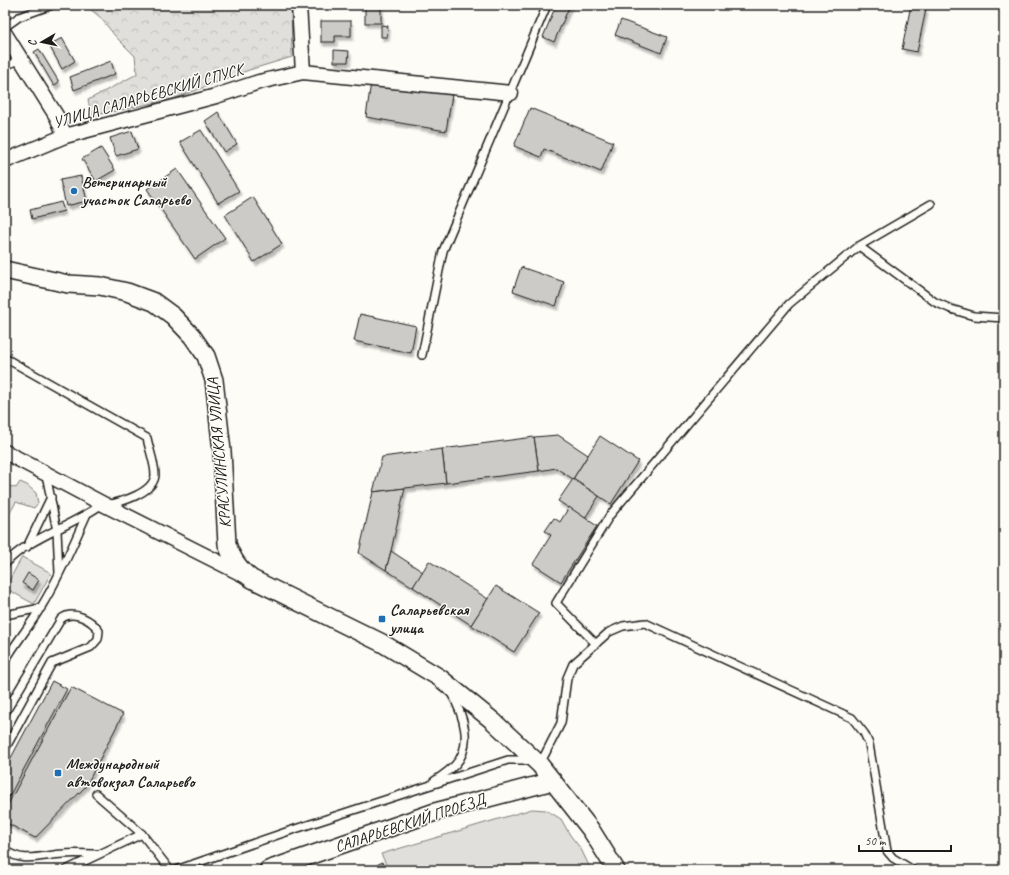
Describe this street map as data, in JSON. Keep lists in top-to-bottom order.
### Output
{
  "streets": {
    "street": ["УЛИЦА САЛАРЬЕВСКИЙ СПУСК", "КРАСУЛИНСКАЯ УЛИЦА", "САЛАРЬЕВСКИЙ ПРОЕЗД"]
  },
  "places": {
    "other": ["Ветеринарный участок Саларьево"],
    "transit": ["Саларьевская улица", "Международный автовокзал Саларьево"]
  },
  "scale_bar": "50 m",
  "north": "left"
}
